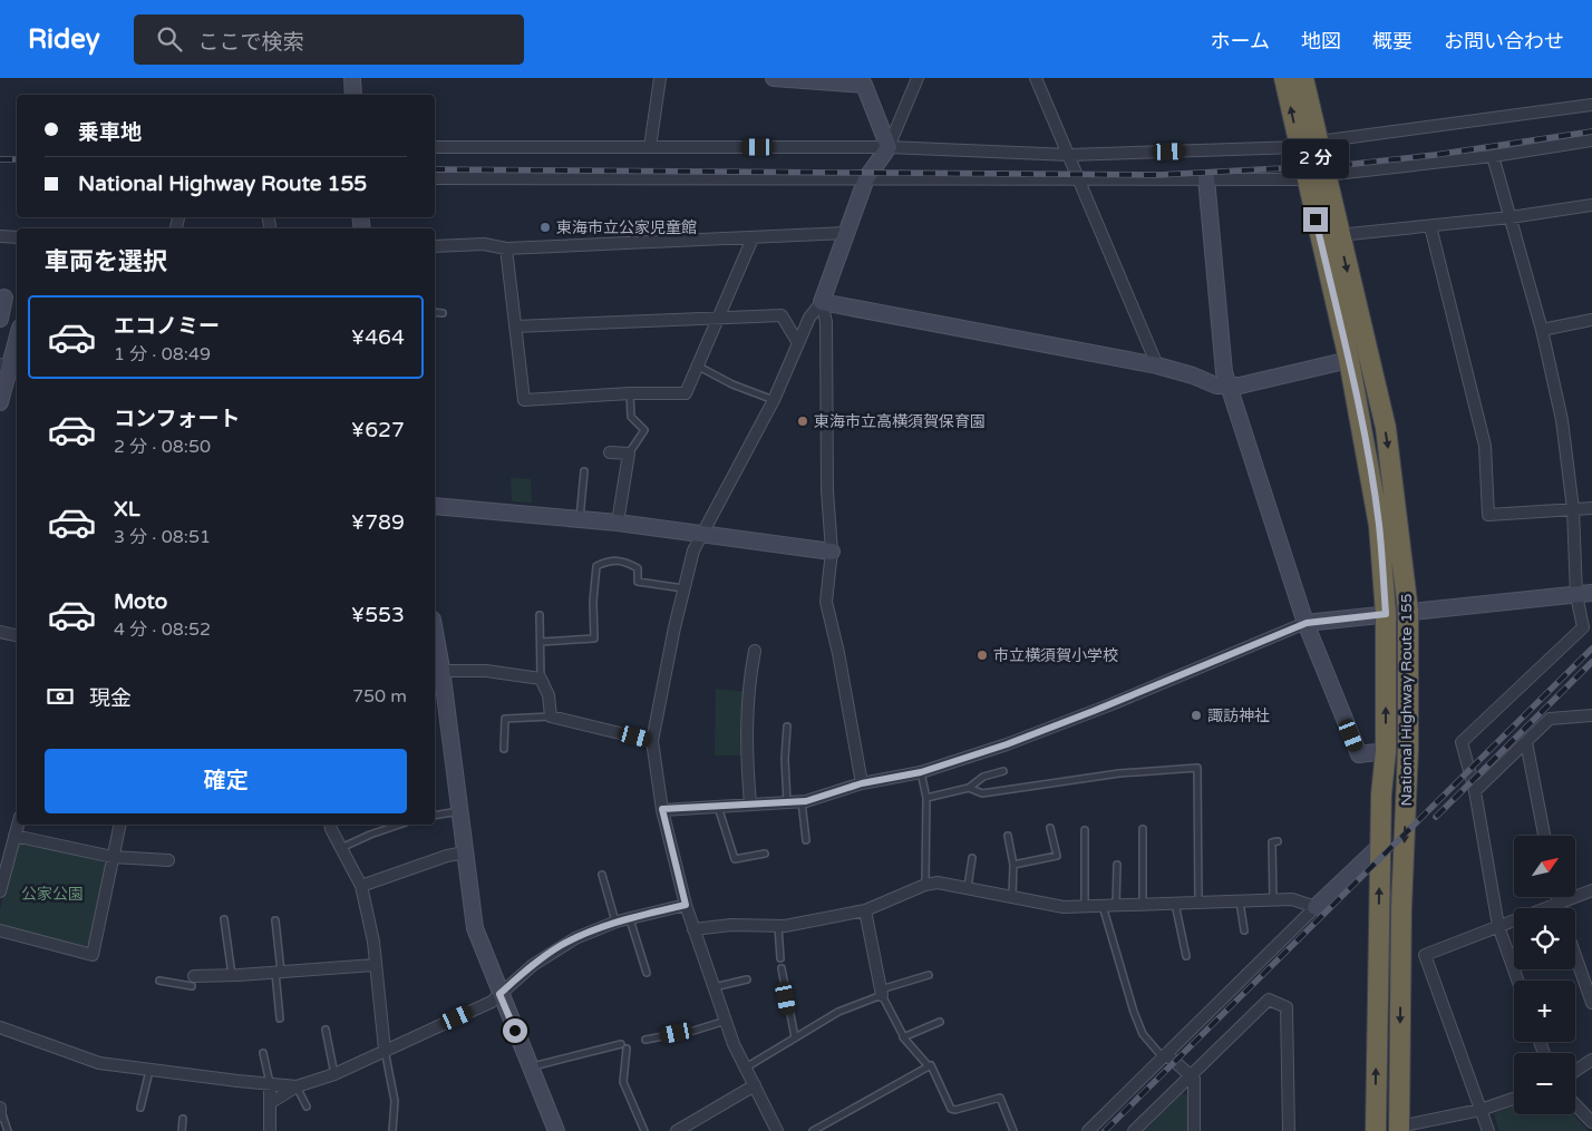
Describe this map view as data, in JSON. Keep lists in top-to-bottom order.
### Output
{
  "streets": {
    "highway": ["National Highway Route 155"]
  },
  "parks": ["公家公園"],
  "places": [
    "東海市立公家児童館",
    "東海市立高横須賀保育園",
    "市立横須賀小学校",
    "諏訪神社"
  ],
  "north": "top right",
  "page": {
    "header": "Ridey",
    "search": "ここで検索",
    "nav": [
      "ホーム",
      "地図",
      "概要",
      "お問い合わせ"
    ],
    "banner": ["乗車地", "National Highway Route 155"],
    "bubble": "2 分",
    "heading": "車両を選択",
    "list": [
      {
        "name": "エコノミー",
        "note": "1 分 · 08:49",
        "value": "¥464"
      },
      {
        "name": "コンフォート",
        "note": "2 分 · 08:50",
        "value": "¥627"
      },
      {
        "name": "XL",
        "note": "3 分 · 08:51",
        "value": "¥789"
      },
      {
        "name": "Moto",
        "note": "4 分 · 08:52",
        "value": "¥553"
      }
    ],
    "pay": ["現金", "750 m"],
    "buttons": "確定",
    "map_buttons": ["+", "−"]
  }
}
